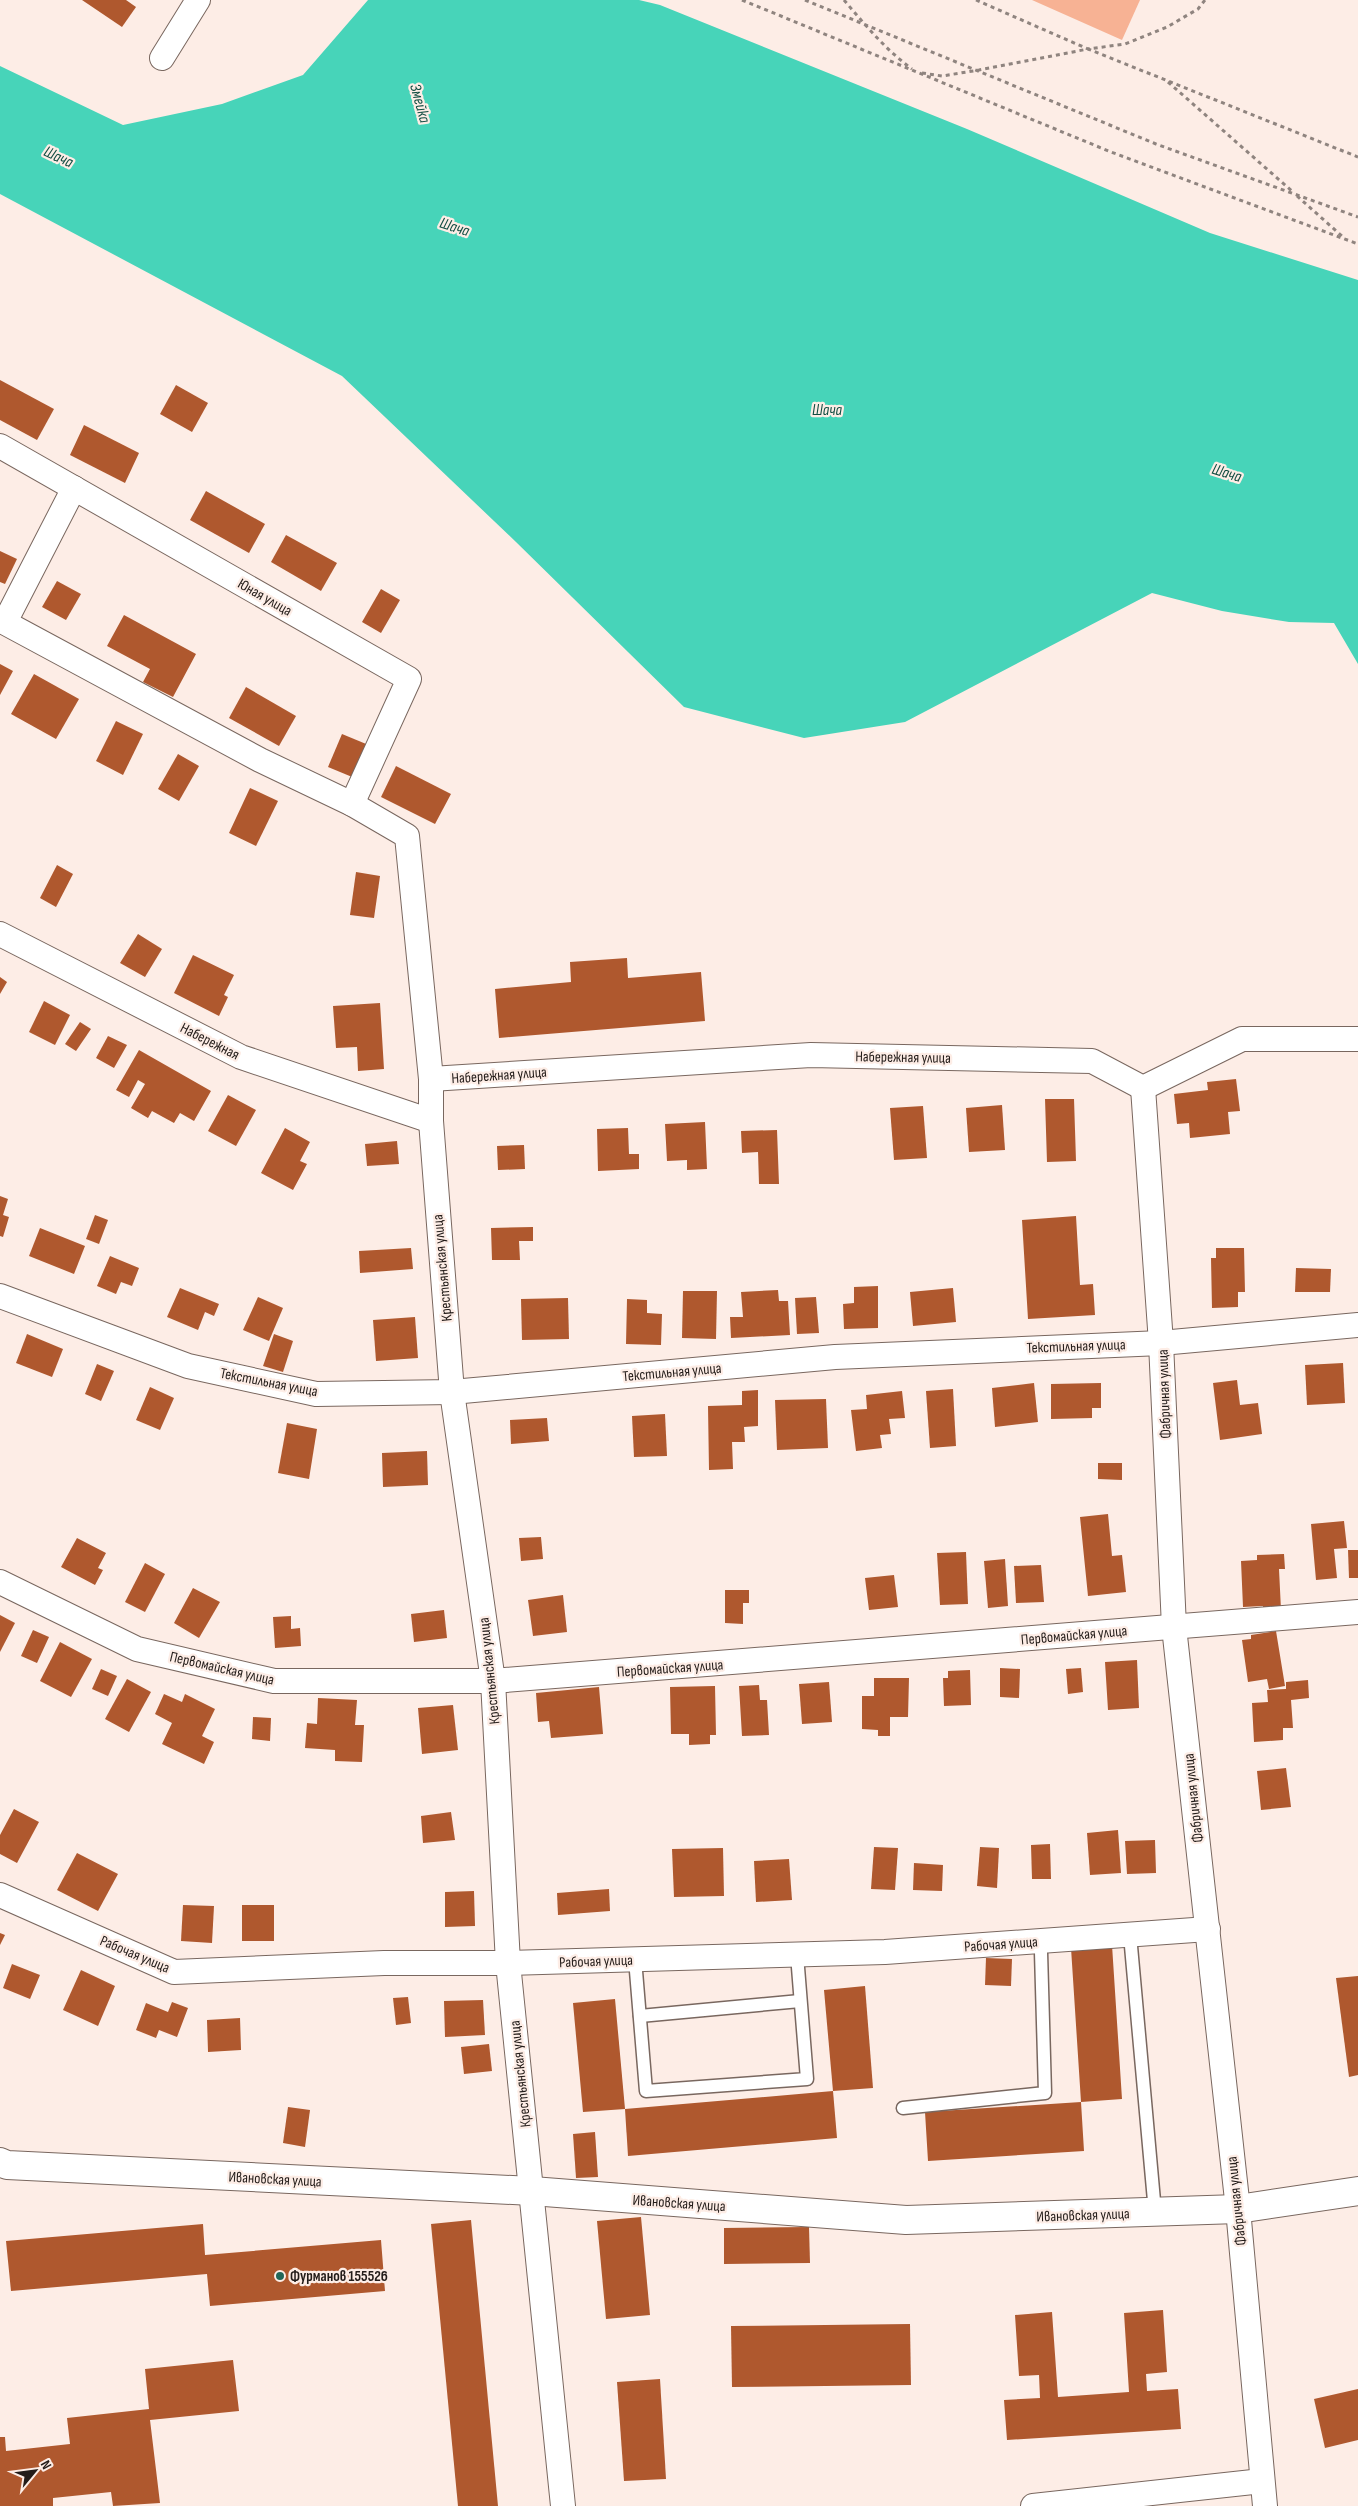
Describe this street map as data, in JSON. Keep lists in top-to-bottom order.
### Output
{
  "streets": {
    "street": [
      "Юная улица",
      "Набережная",
      "Набережная улица",
      "Крестьянская улица",
      "Текстильная улица",
      "Фабричная улица",
      "Первомайская улица",
      "Рабочая улица",
      "Ивановская улица"
    ]
  },
  "crossings": [
    ["Юная улица", "Крестьянская улица"],
    ["Набережная", "Крестьянская улица"],
    ["Набережная улица", "Крестьянская улица"],
    ["Набережная улица", "Фабричная улица"],
    ["Крестьянская улица", "Текстильная улица"],
    ["Крестьянская улица", "Первомайская улица"],
    ["Крестьянская улица", "Рабочая улица"],
    ["Крестьянская улица", "Ивановская улица"],
    ["Текстильная улица", "Фабричная улица"],
    ["Фабричная улица", "Первомайская улица"],
    ["Фабричная улица", "Рабочая улица"],
    ["Фабричная улица", "Ивановская улица"]
  ],
  "water": ["Змейка", "Шача"],
  "places": ["Фурманов 155526"],
  "north": "top right"
}
